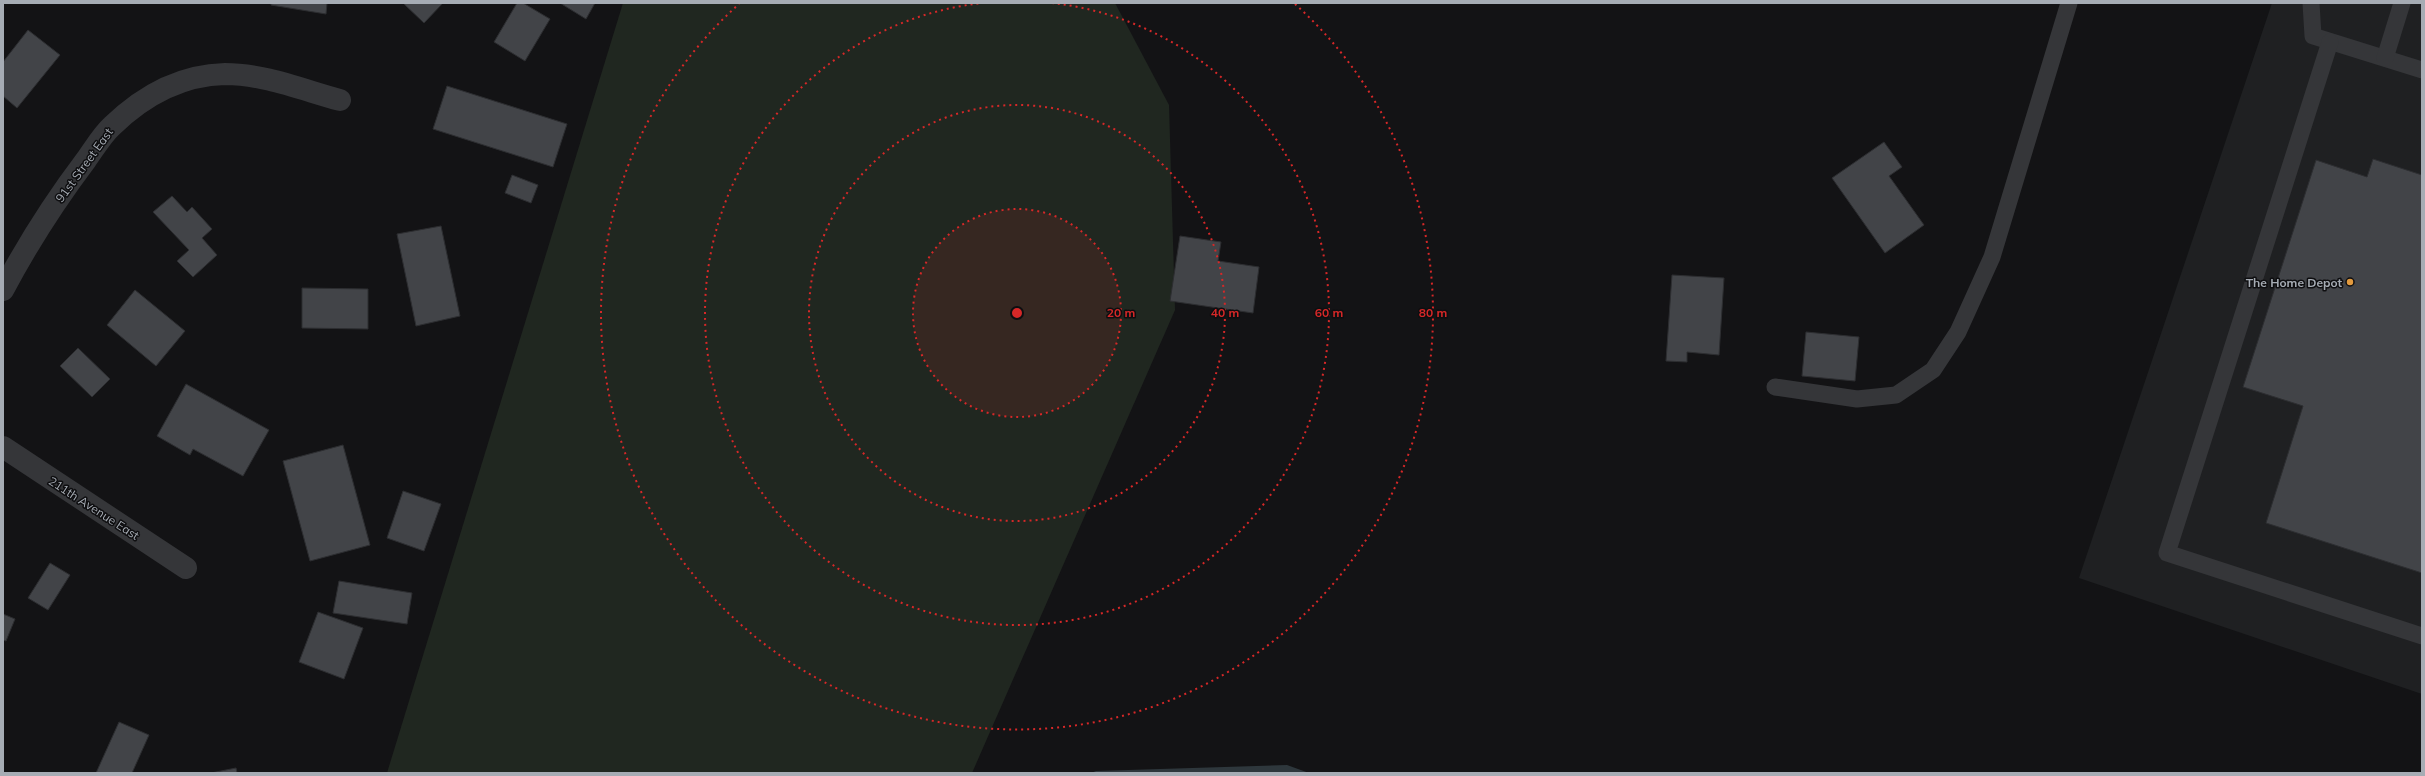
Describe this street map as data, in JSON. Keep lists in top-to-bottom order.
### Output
{
  "streets": {
    "street": ["91st Street East", "211th Avenue East"]
  },
  "places": ["The Home Depot"],
  "rings": [
    "20 m",
    "40 m",
    "60 m",
    "80 m"
  ]
}
